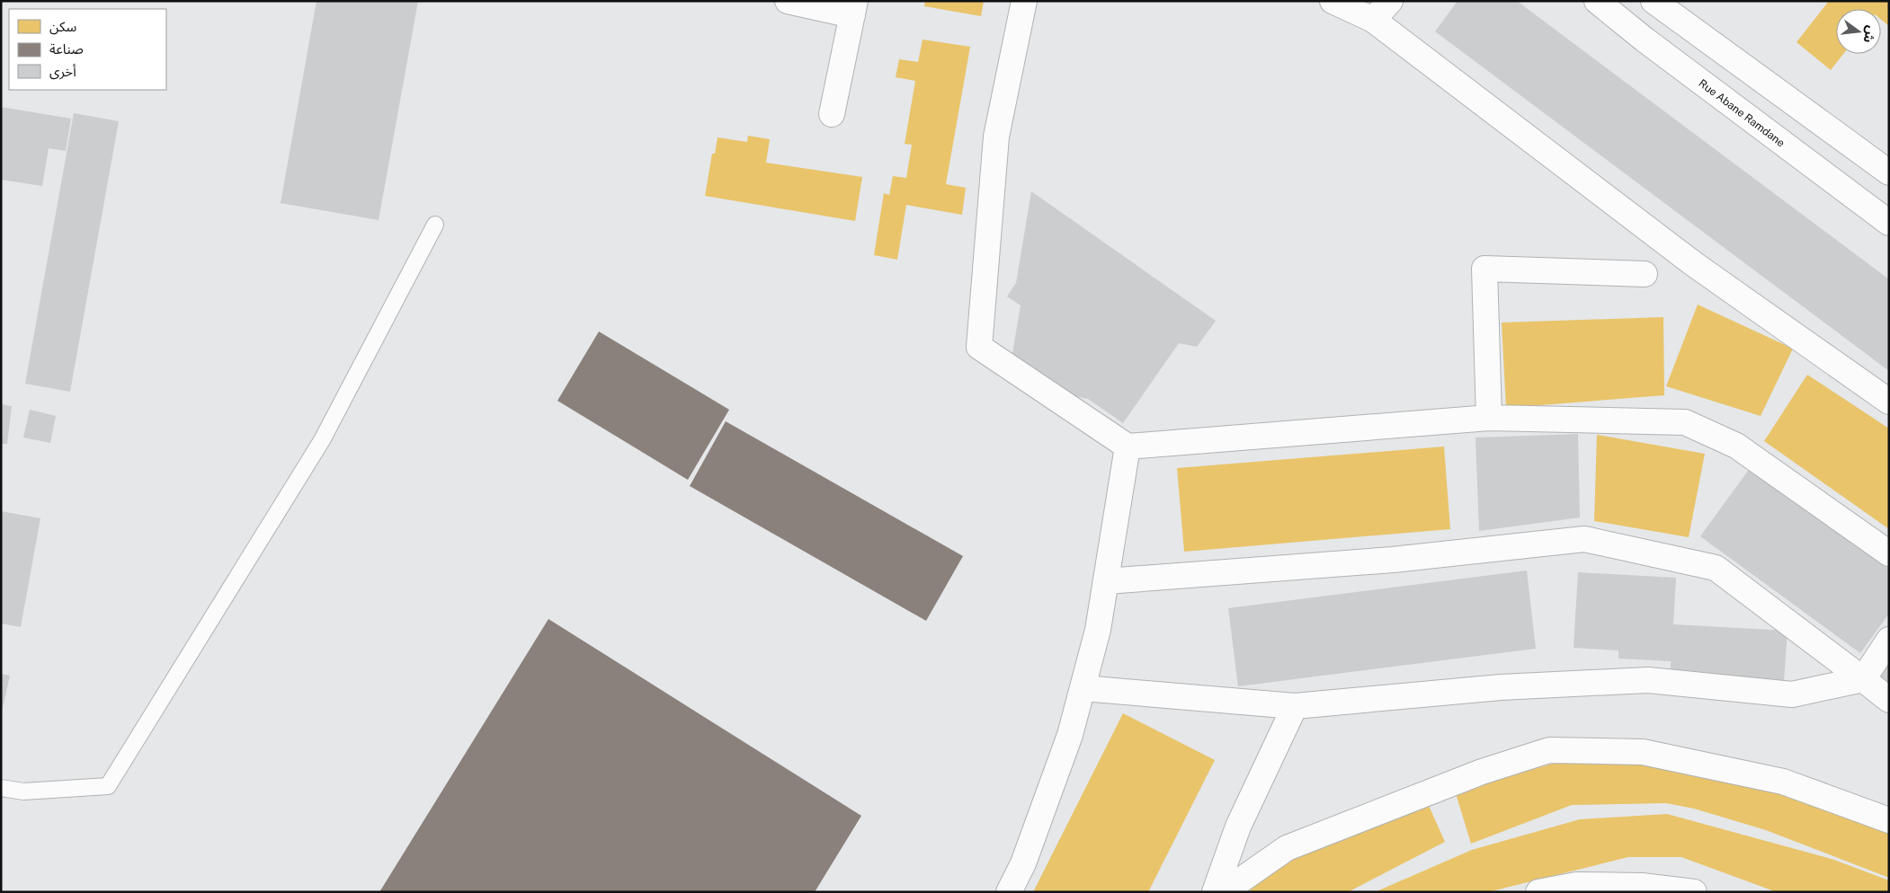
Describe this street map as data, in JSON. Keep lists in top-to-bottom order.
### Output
{
  "streets": {
    "street": ["Rue Abane Ramdane"]
  },
  "legend": ["سكن", "صناعة", "أخرى"],
  "north": "right"
}
